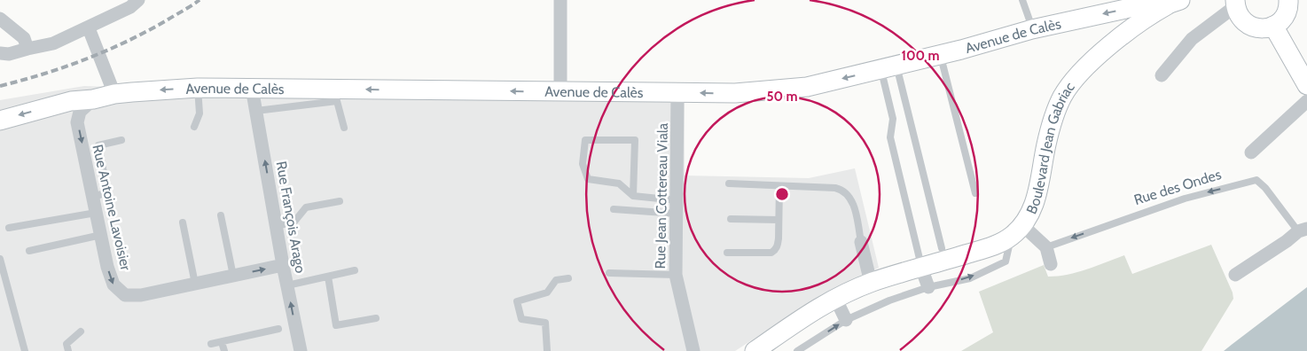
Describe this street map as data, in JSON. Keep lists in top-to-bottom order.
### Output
{
  "streets": {
    "street": [
      "Avenue de Calès",
      "Boulevard Jean Gabriac",
      "Rue des Ondes",
      "Rue Jean Cottereau Viala",
      "Rue Antoine Lavoisier",
      "Rue François Arago"
    ]
  },
  "crossings": [
    ["Avenue de Calès", "Boulevard Jean Gabriac"],
    ["Avenue de Calès", "Rue Jean Cottereau Viala"],
    ["Avenue de Calès", "Rue Antoine Lavoisier"],
    ["Avenue de Calès", "Rue François Arago"],
    ["Rue Antoine Lavoisier", "Rue François Arago"]
  ],
  "one_way": ["Avenue de Calès", "Rue des Ondes", "Rue François Arago"],
  "rings": ["100 m", "50 m"]
}
